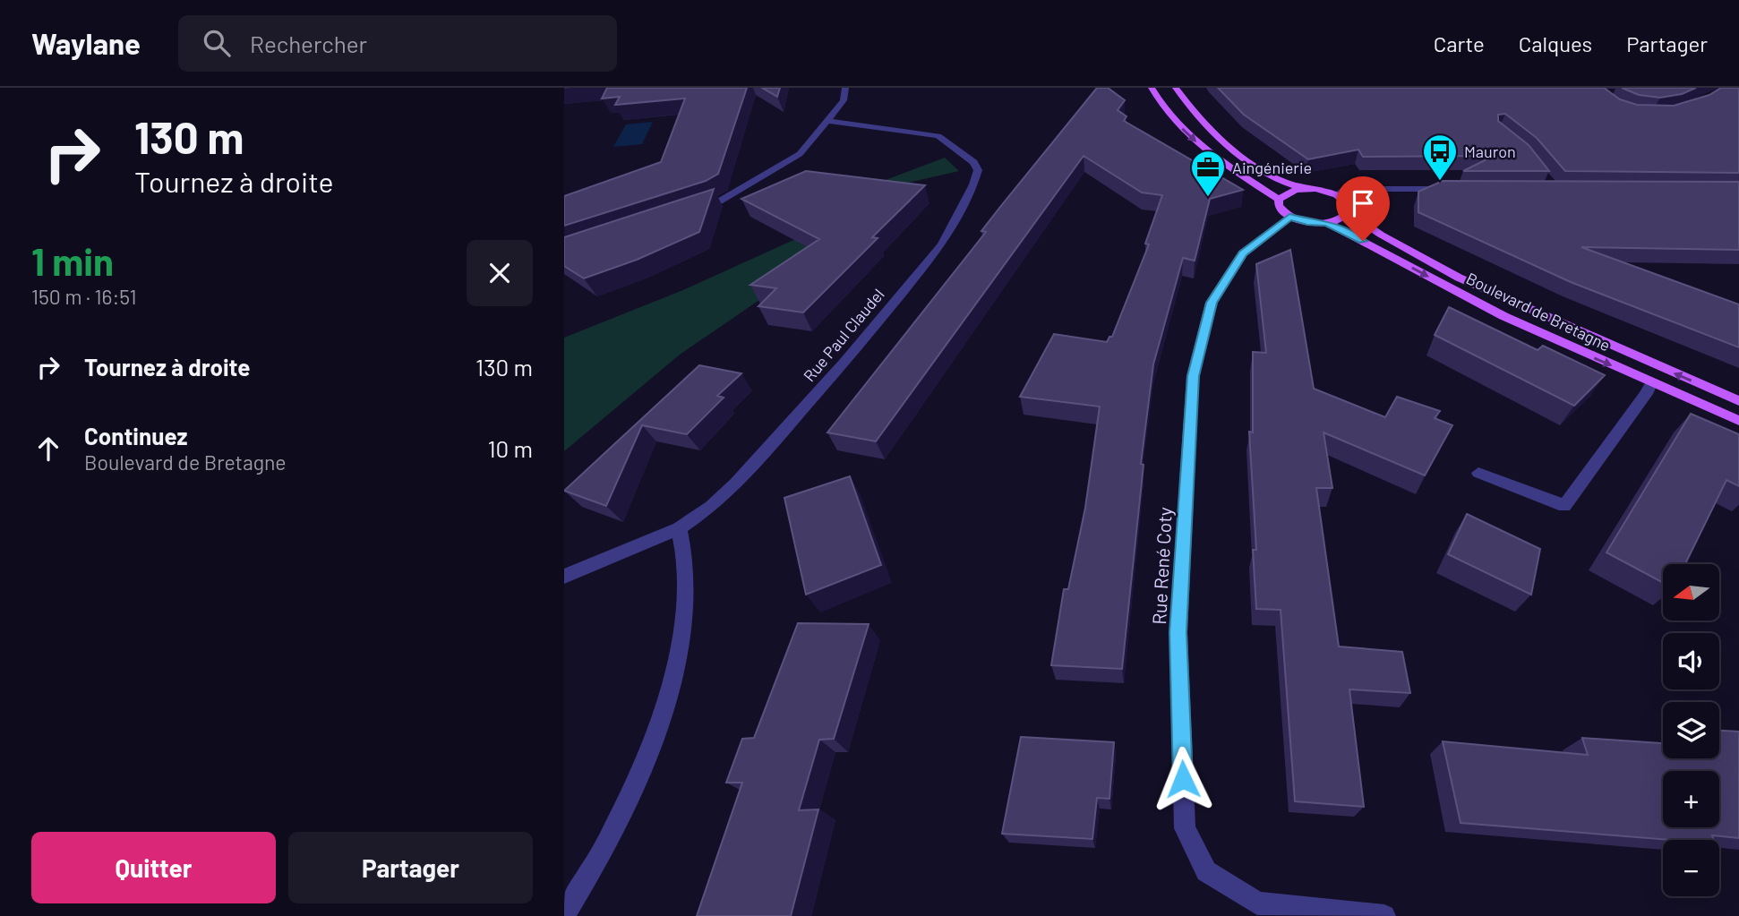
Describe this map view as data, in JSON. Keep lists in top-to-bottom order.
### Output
{
  "streets": {
    "main road": ["Boulevard de Bretagne"],
    "street": ["Rue Paul Claudel", "Rue René Coty"]
  },
  "places": {
    "bus stop": ["Mauron"],
    "office": ["Aingénierie"]
  },
  "north": "left",
  "page": {
    "header": "Waylane",
    "search": "Rechercher",
    "nav": ["Carte", "Calques", "Partager"],
    "turn": ["130 m", "Tournez à droite"],
    "heading": ["1 min", "150 m · 16:51"],
    "list": [
      {
        "name": "Tournez à droite",
        "value": "130 m"
      },
      {
        "name": "Continuez",
        "note": "Boulevard de Bretagne",
        "value": "10 m"
      }
    ],
    "map_buttons": ["+", "−"],
    "buttons": ["Quitter", "Partager"]
  }
}
